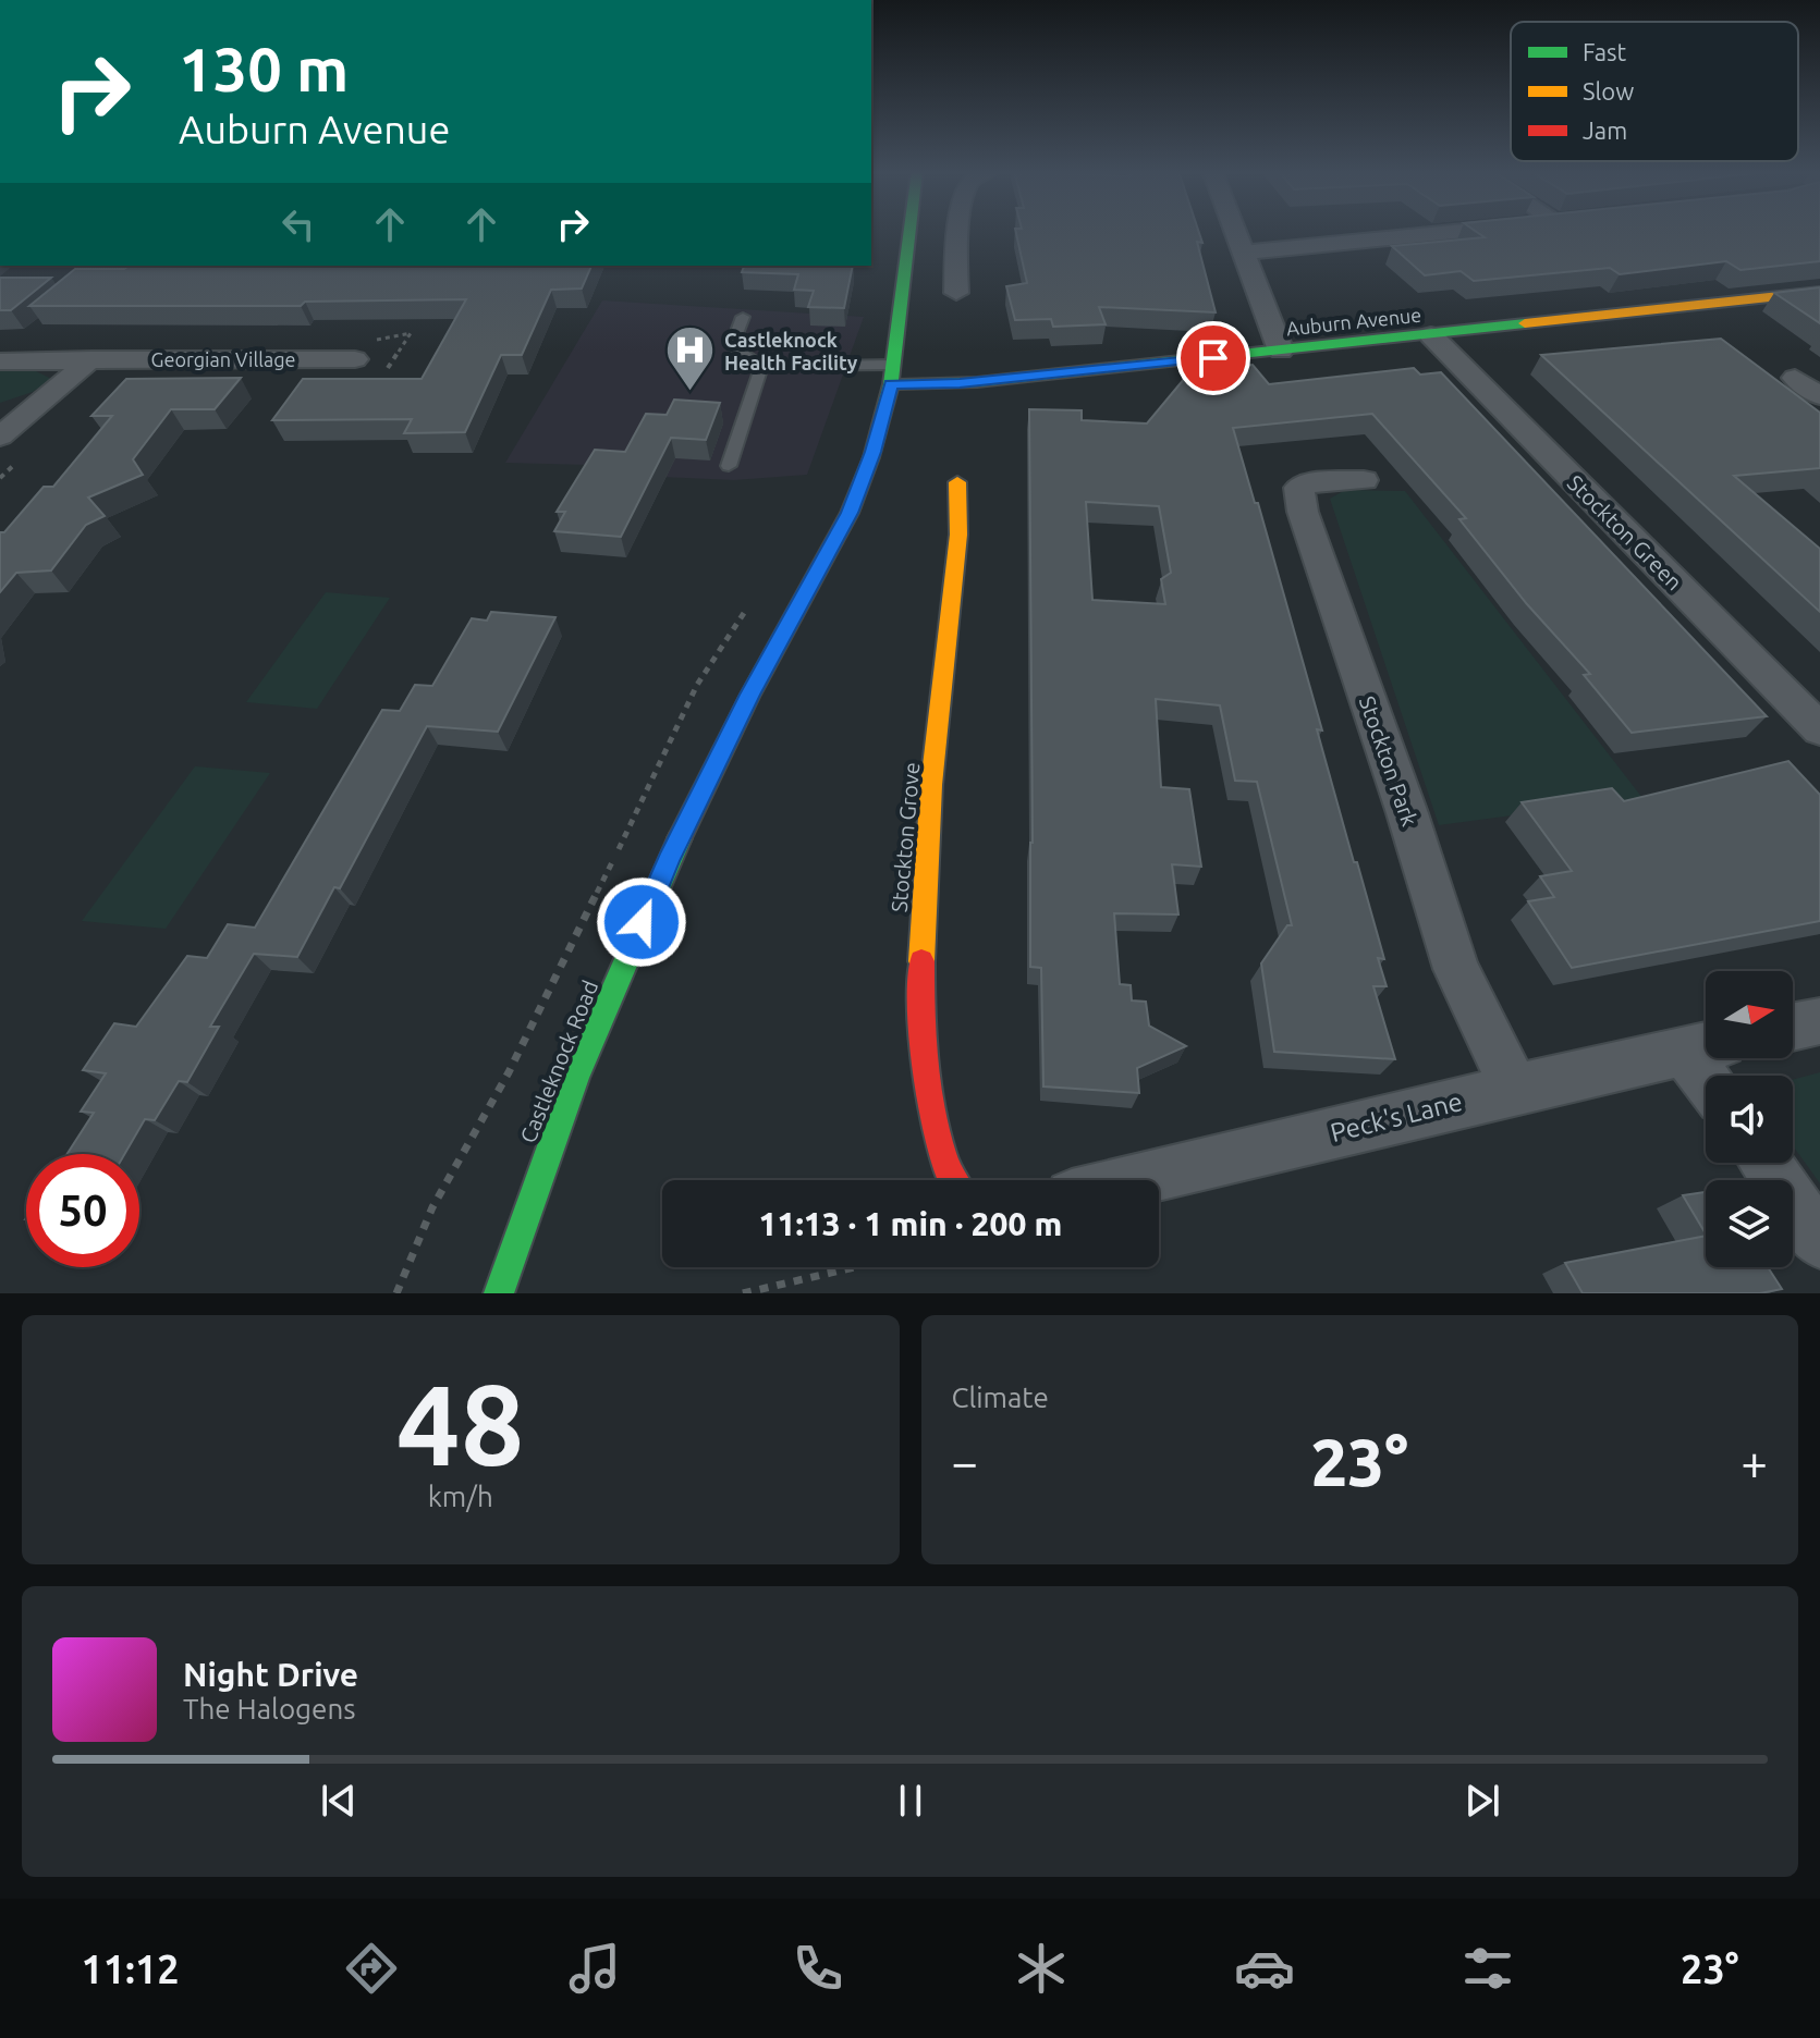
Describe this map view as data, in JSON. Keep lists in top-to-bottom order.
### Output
{
  "streets": {
    "street": [
      "Auburn Avenue",
      "Georgian Village",
      "Stockton Green",
      "Stockton Park",
      "Stockton Grove",
      "Castleknock Road",
      "Peck's Lane"
    ]
  },
  "crossings": [
    ["Auburn Avenue", "Stockton Green"],
    ["Auburn Avenue", "Castleknock Road"],
    ["Stockton Park", "Peck's Lane"]
  ],
  "places": {
    "hospital": ["Castleknock Health Facility"]
  },
  "legend": ["Fast", "Slow", "Jam"],
  "north": "right",
  "page": {
    "turn": ["130 m", "Auburn Avenue"],
    "limit": "50",
    "trip": "11:13 · 1 min · 200 m",
    "tile": [
      ["48", "km/h"],
      "Climate"
    ],
    "heat": ["−", "23°", "+"],
    "song": ["Night Drive", "The Halogens"],
    "tabs": ["11:12", "23°"]
  }
}
